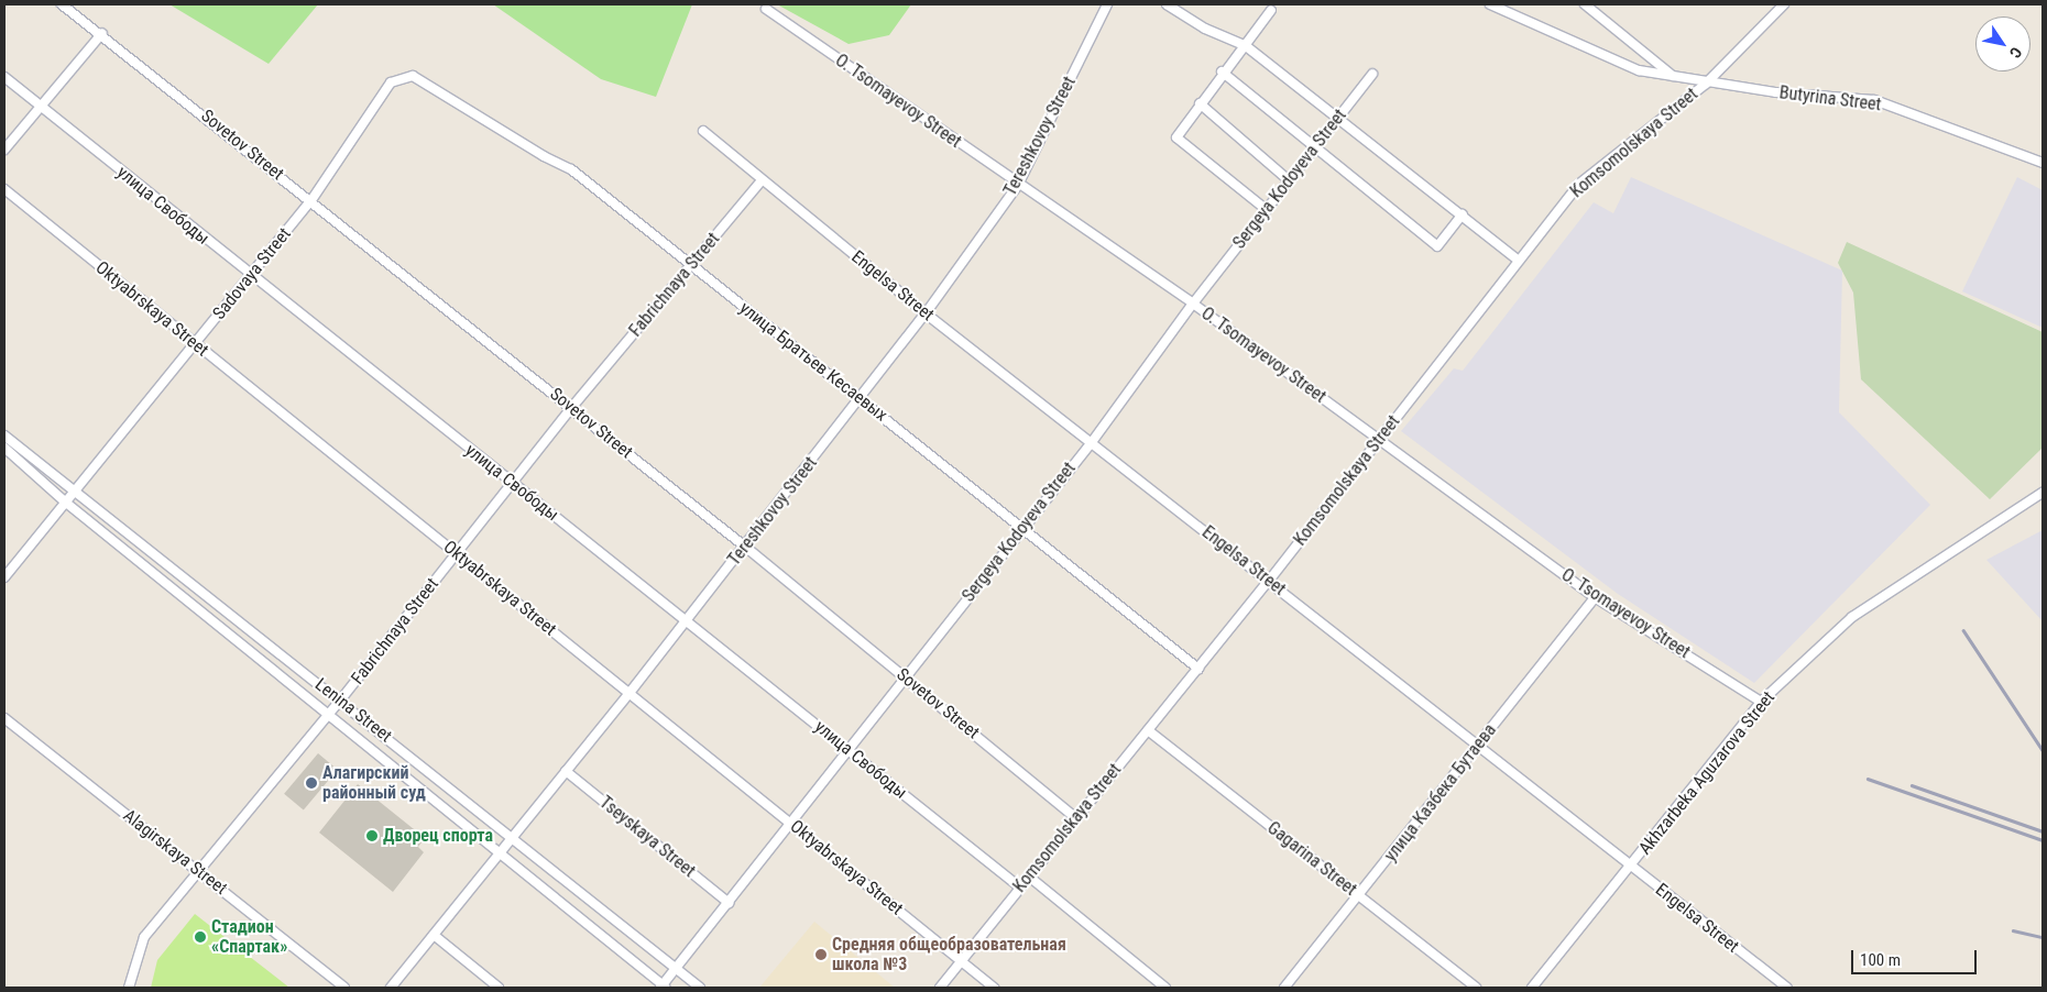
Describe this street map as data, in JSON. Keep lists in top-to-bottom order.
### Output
{
  "streets": {
    "street": [
      "Butyrina Street",
      "O. Tsomayevoy Street",
      "Tereshkovoy Street",
      "Komsomolskaya Street",
      "Sovetov Street",
      "Sergeya Kodoyeva Street",
      "улица Свободы",
      "Sadovaya Street",
      "Fabrichnaya Street",
      "Engelsa Street",
      "Oktyabrskaya Street",
      "улица Братьев Кесаевых",
      "Lenina Street",
      "Akhzarbeka Aguzarova Street",
      "улица Казбека Бутаева",
      "Tseyskaya Street",
      "Alagirskaya Street",
      "Gagarina Street"
    ]
  },
  "crossings": [
    ["Butyrina Street", "Komsomolskaya Street"],
    ["O. Tsomayevoy Street", "Tereshkovoy Street"],
    ["O. Tsomayevoy Street", "Komsomolskaya Street"],
    ["O. Tsomayevoy Street", "Sergeya Kodoyeva Street"],
    ["O. Tsomayevoy Street", "Akhzarbeka Aguzarova Street"],
    ["O. Tsomayevoy Street", "улица Казбека Бутаева"],
    ["Tereshkovoy Street", "Sovetov Street"],
    ["Tereshkovoy Street", "улица Свободы"],
    ["Tereshkovoy Street", "Engelsa Street"],
    ["Tereshkovoy Street", "Oktyabrskaya Street"],
    ["Tereshkovoy Street", "улица Братьев Кесаевых"],
    ["Tereshkovoy Street", "Lenina Street"],
    ["Tereshkovoy Street", "Tseyskaya Street"],
    ["Komsomolskaya Street", "Sovetov Street"],
    ["Komsomolskaya Street", "улица Свободы"],
    ["Komsomolskaya Street", "Engelsa Street"],
    ["Komsomolskaya Street", "Oktyabrskaya Street"],
    ["Komsomolskaya Street", "улица Братьев Кесаевых"],
    ["Komsomolskaya Street", "Gagarina Street"],
    ["Sovetov Street", "Sergeya Kodoyeva Street"],
    ["Sovetov Street", "Sadovaya Street"],
    ["Sovetov Street", "Fabrichnaya Street"],
    ["Sergeya Kodoyeva Street", "улица Свободы"],
    ["Sergeya Kodoyeva Street", "Engelsa Street"],
    ["Sergeya Kodoyeva Street", "Oktyabrskaya Street"],
    ["Sergeya Kodoyeva Street", "улица Братьев Кесаевых"],
    ["Sergeya Kodoyeva Street", "Lenina Street"],
    ["Sergeya Kodoyeva Street", "Tseyskaya Street"],
    ["улица Свободы", "Sadovaya Street"],
    ["улица Свободы", "Fabrichnaya Street"],
    ["Sadovaya Street", "Oktyabrskaya Street"],
    ["Sadovaya Street", "улица Братьев Кесаевых"],
    ["Sadovaya Street", "Lenina Street"],
    ["Fabrichnaya Street", "Engelsa Street"],
    ["Fabrichnaya Street", "Oktyabrskaya Street"],
    ["Fabrichnaya Street", "улица Братьев Кесаевых"],
    ["Fabrichnaya Street", "Lenina Street"],
    ["Fabrichnaya Street", "Alagirskaya Street"],
    ["Engelsa Street", "Akhzarbeka Aguzarova Street"],
    ["Engelsa Street", "улица Казбека Бутаева"],
    ["улица Казбека Бутаева", "Gagarina Street"]
  ],
  "places": [
    "Алагирский районный суд",
    "Дворец спорта",
    "Стадион «Спартак»",
    "Средняя общеобразовательная школа №3"
  ],
  "scale_bar": "100 m",
  "north": "bottom right"
}
